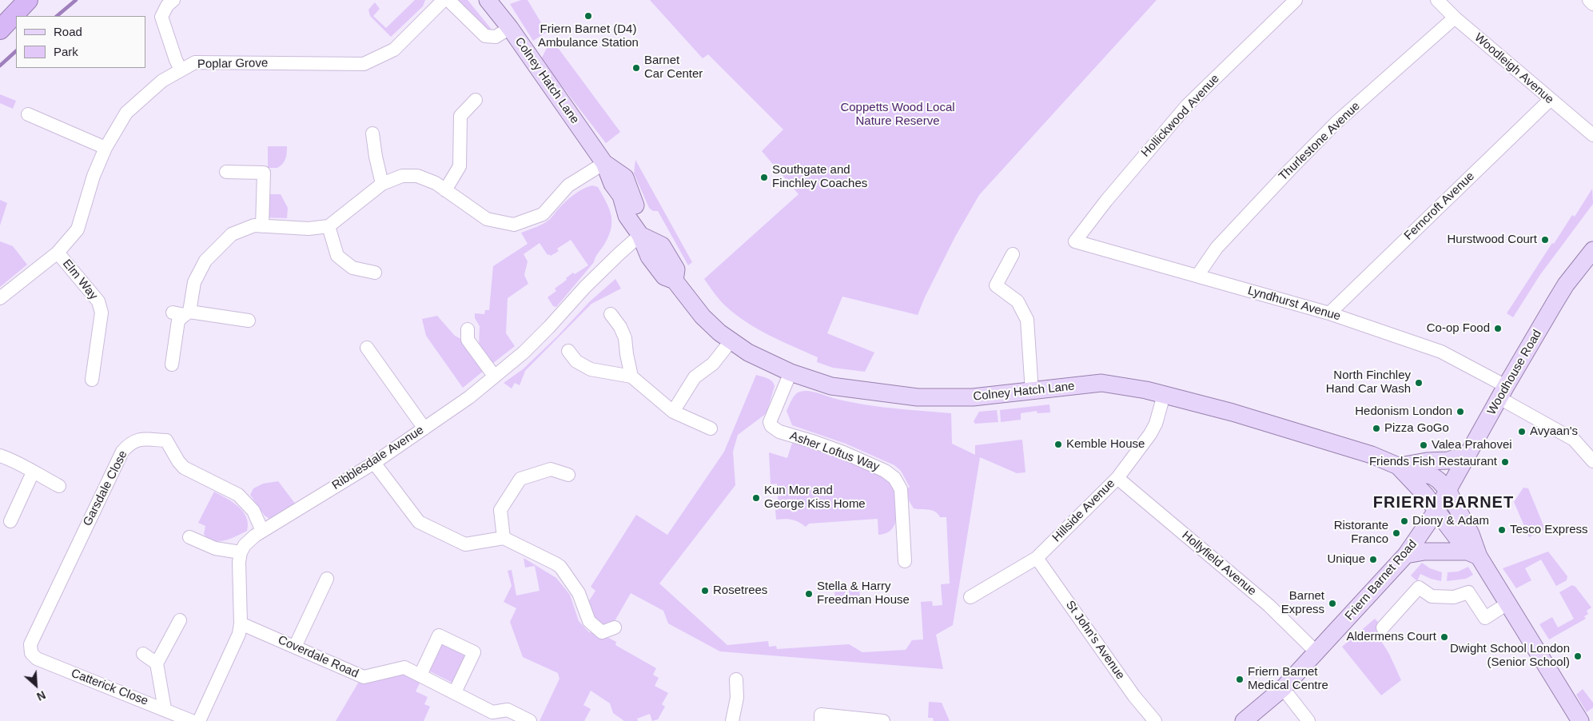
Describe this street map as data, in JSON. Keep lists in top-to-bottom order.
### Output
{
  "streets": {
    "main road": ["Colney Hatch Lane", "Woodhouse Road", "Friern Barnet Road"],
    "street": [
      "Poplar Grove",
      "Woodleigh Avenue",
      "Hollickwood Avenue",
      "Thurlestone Avenue",
      "Ferncroft Avenue",
      "Elm Way",
      "Lyndhurst Avenue",
      "Asher Loftus Way",
      "Ribblesdale Avenue",
      "Garsdale Close",
      "Hillside Avenue",
      "Hollyfield Avenue",
      "St John's Avenue",
      "Coverdale Road",
      "Catterick Close"
    ]
  },
  "crossings": [
    ["Poplar Grove", "Elm Way"],
    ["Woodleigh Avenue", "Thurlestone Avenue"],
    ["Woodleigh Avenue", "Ferncroft Avenue"],
    ["Colney Hatch Lane", "Woodhouse Road"],
    ["Colney Hatch Lane", "Asher Loftus Way"],
    ["Colney Hatch Lane", "Ribblesdale Avenue"],
    ["Colney Hatch Lane", "Hillside Avenue"],
    ["Colney Hatch Lane", "Friern Barnet Road"],
    ["Hollickwood Avenue", "Lyndhurst Avenue"],
    ["Thurlestone Avenue", "Lyndhurst Avenue"],
    ["Ferncroft Avenue", "Lyndhurst Avenue"],
    ["Lyndhurst Avenue", "Woodhouse Road"],
    ["Woodhouse Road", "Friern Barnet Road"],
    ["Ribblesdale Avenue", "Garsdale Close"],
    ["Garsdale Close", "Catterick Close"],
    ["Hillside Avenue", "Hollyfield Avenue"],
    ["Hillside Avenue", "St John's Avenue"],
    ["Hollyfield Avenue", "Friern Barnet Road"]
  ],
  "districts": ["FRIERN BARNET"],
  "parks": ["Coppetts Wood Local Nature Reserve"],
  "places": [
    "Friern Barnet (D4) Ambulance Station",
    "Barnet Car Center",
    "Southgate and Finchley Coaches",
    "Hurstwood Court",
    "Co-op Food",
    "North Finchley Hand Car Wash",
    "Hedonism London",
    "Pizza GoGo",
    "Avyaan's",
    "Kemble House",
    "Valea Prahovei",
    "Friends Fish Restaurant",
    "Kun Mor and George Kiss Home",
    "Diony & Adam",
    "Tesco Express",
    "Ristorante Franco",
    "Unique",
    "Rosetrees",
    "Stella & Harry Freedman House",
    "Barnet Express",
    "Aldermens Court",
    "Dwight School London (Senior School)",
    "Friern Barnet Medical Centre"
  ],
  "legend": ["Road", "Park"],
  "north": "bottom right"
}
